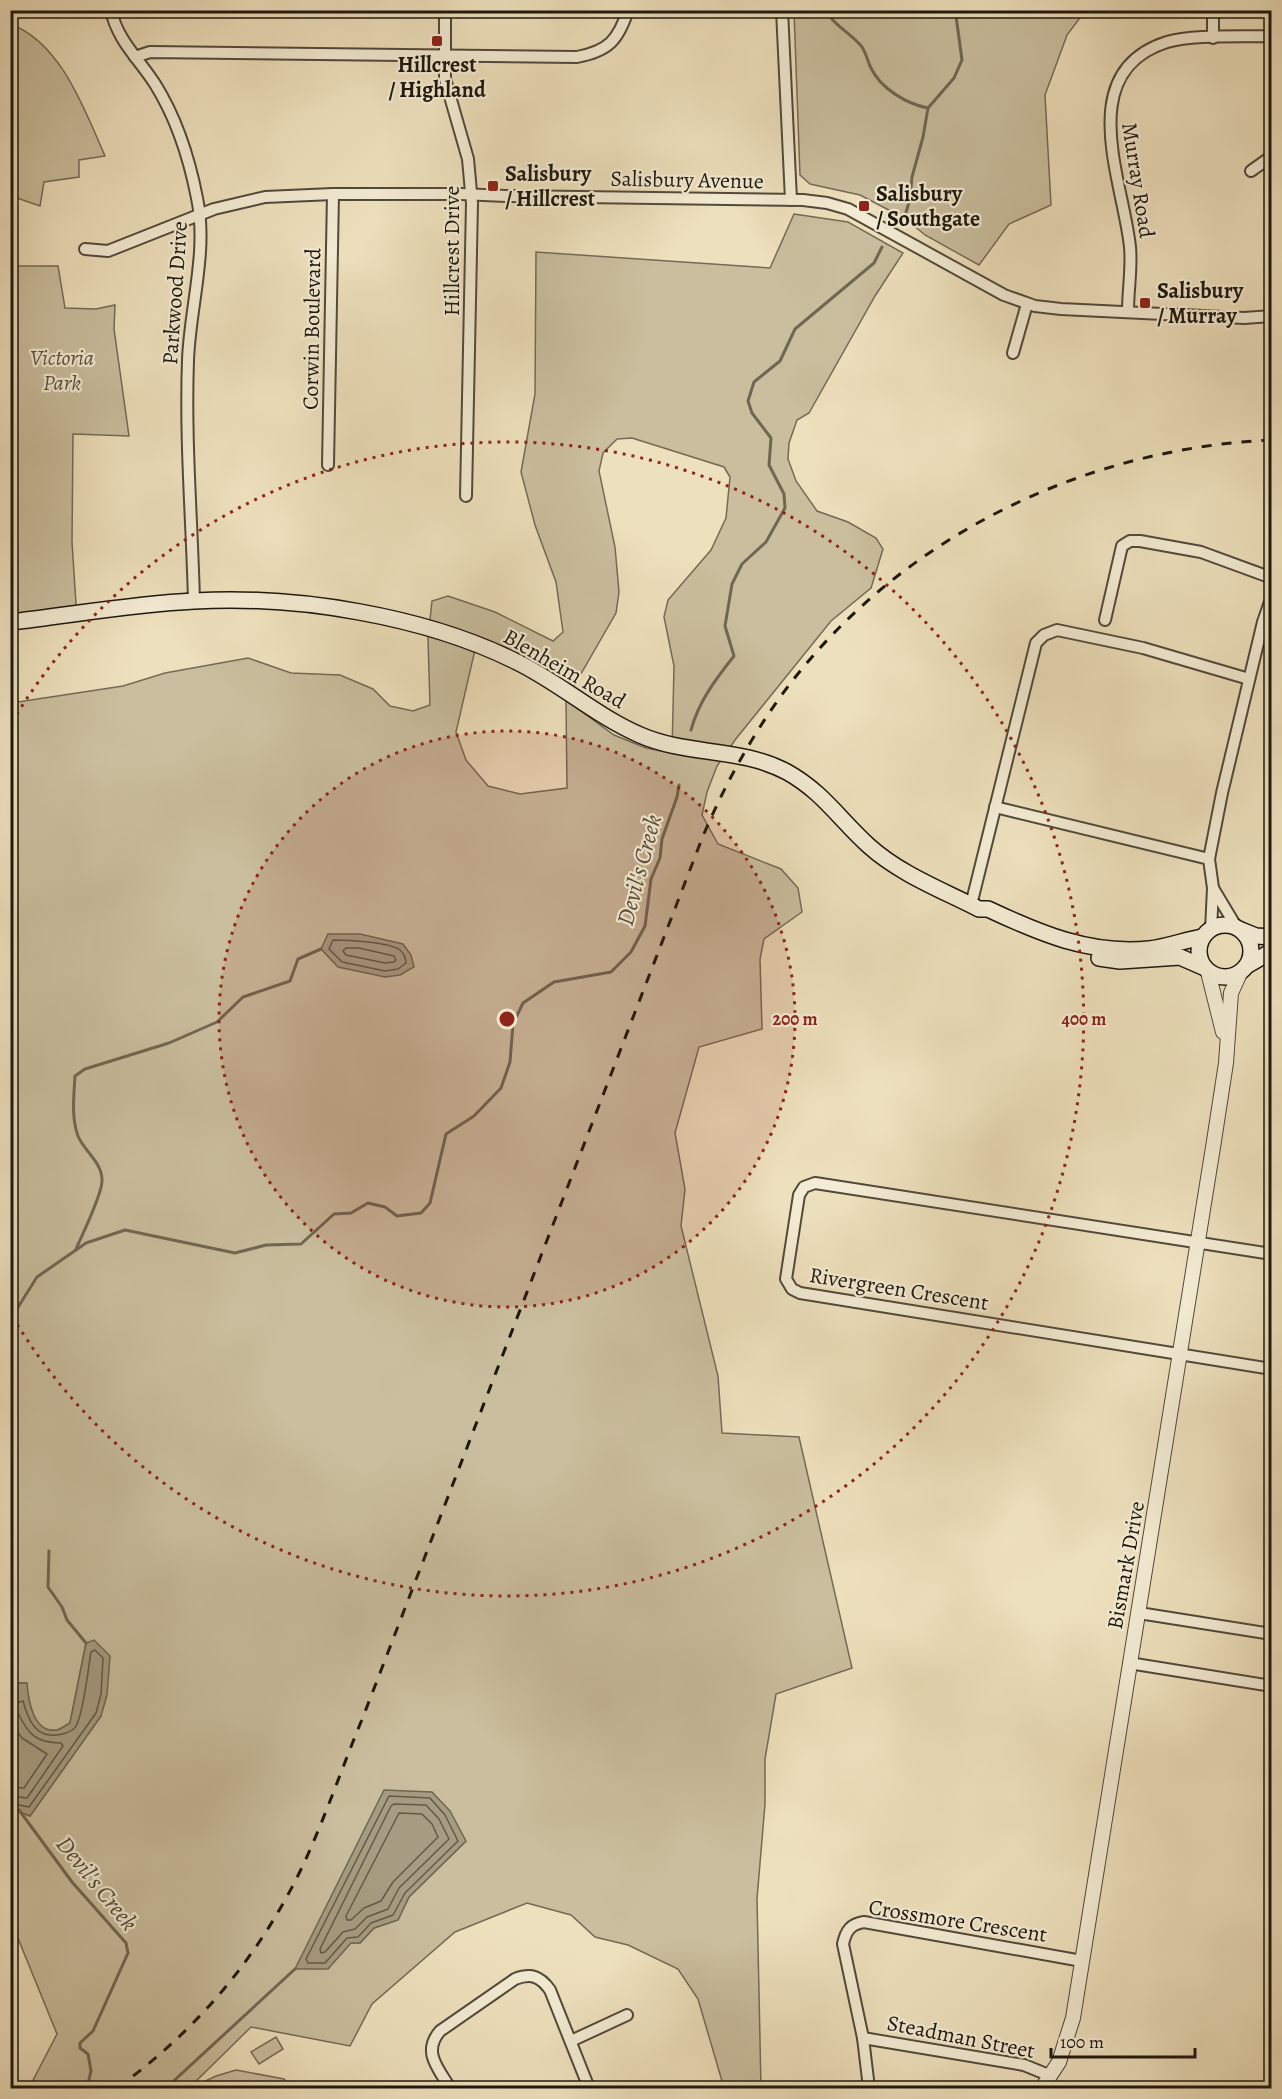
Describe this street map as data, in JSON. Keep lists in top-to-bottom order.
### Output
{
  "streets": {
    "main road": ["Blenheim Road"],
    "street": [
      "Salisbury Avenue",
      "Murray Road",
      "Hillcrest Drive",
      "Parkwood Drive",
      "Corwin Boulevard",
      "Rivergreen Crescent",
      "Bismark Drive",
      "Crossmore Crescent",
      "Steadman Street"
    ]
  },
  "crossings": [
    ["Salisbury Avenue", "Murray Road"],
    ["Salisbury Avenue", "Hillcrest Drive"],
    ["Salisbury Avenue", "Parkwood Drive"],
    ["Salisbury Avenue", "Corwin Boulevard"],
    ["Parkwood Drive", "Blenheim Road"],
    ["Blenheim Road", "Bismark Drive"],
    ["Rivergreen Crescent", "Bismark Drive"],
    ["Bismark Drive", "Crossmore Crescent"],
    ["Bismark Drive", "Steadman Street"],
    ["Crossmore Crescent", "Steadman Street"]
  ],
  "water": ["Devil's Creek"],
  "parks": ["Victoria Park"],
  "places": {
    "transit": [
      "Hillcrest / Highland",
      "Salisbury / Hillcrest",
      "Salisbury / Southgate",
      "Salisbury / Murray"
    ]
  },
  "scale_bar": "100 m",
  "rings": ["200 m", "400 m"]
}
